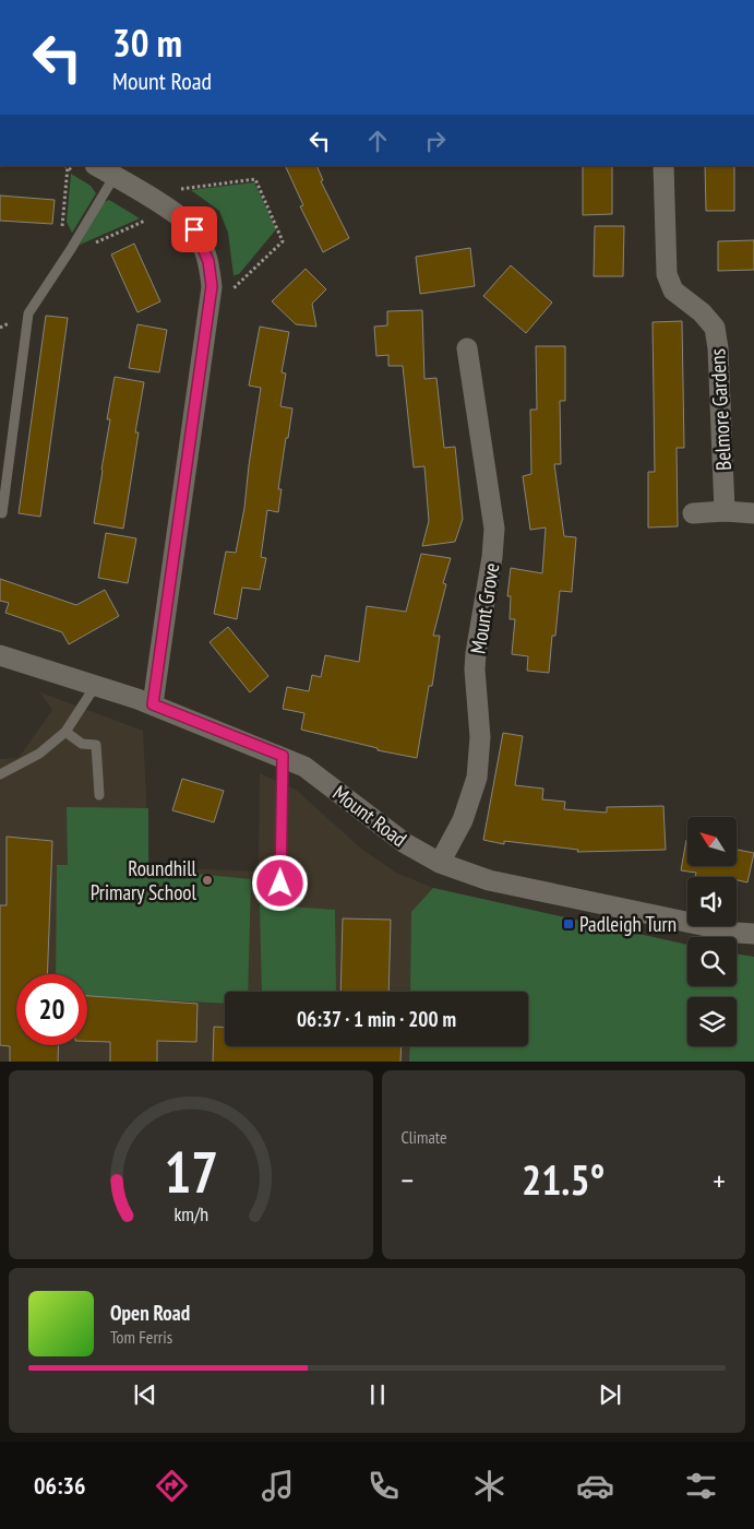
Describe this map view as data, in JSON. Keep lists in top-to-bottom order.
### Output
{
  "streets": {
    "street": ["Belmore Gardens", "Mount Grove", "Mount Road"]
  },
  "crossings": [
    ["Mount Grove", "Mount Road"]
  ],
  "places": {
    "other": ["Roundhill Primary School"],
    "transit": ["Padleigh Turn"]
  },
  "north": "top left",
  "page": {
    "turn": ["30 m", "Mount Road"],
    "limit": "20",
    "trip": "06:37 · 1 min · 200 m",
    "tile": "Climate",
    "heat": ["−", "21.5°", "+"],
    "song": ["Open Road", "Tom Ferris"],
    "tabs": "06:36",
    "gauge": ["17", "km/h"]
  }
}
